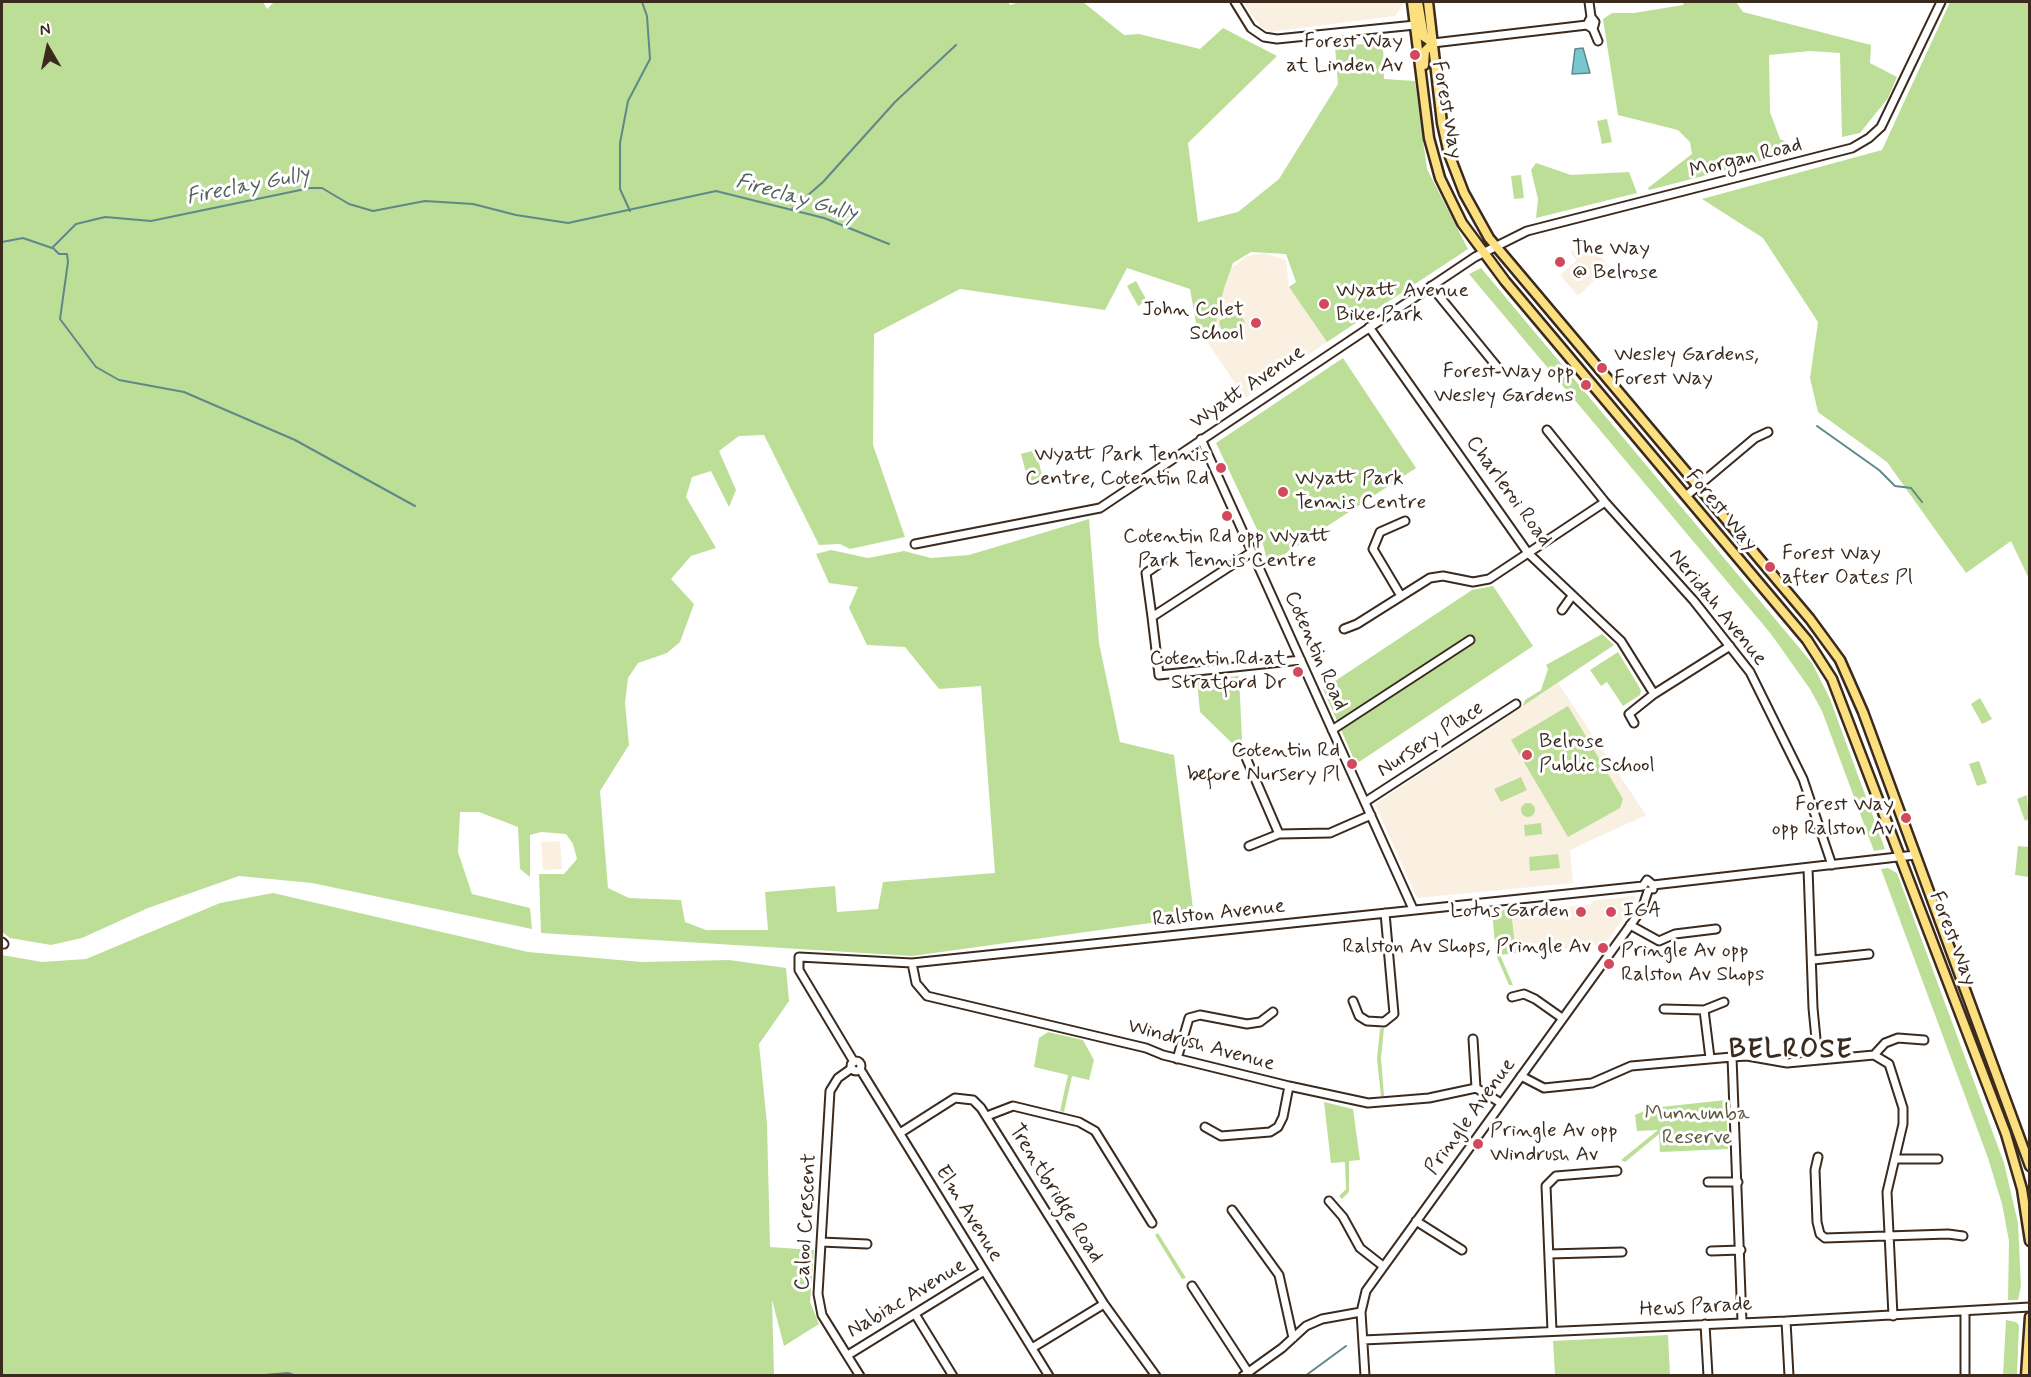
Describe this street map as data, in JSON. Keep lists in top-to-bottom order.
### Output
{
  "streets": {
    "main road": ["Forest Way"],
    "street": [
      "Morgan Road",
      "Wyatt Avenue",
      "Charleroi Road",
      "Neridah Avenue",
      "Cotentin Road",
      "Nursery Place",
      "Ralston Avenue",
      "Windrush Avenue",
      "Pringle Avenue",
      "Trentbridge Road",
      "Elm Avenue",
      "Calool Crescent",
      "Nabiac Avenue",
      "Hews Parade"
    ]
  },
  "crossings": [
    ["Forest Way", "Morgan Road"],
    ["Forest Way", "Wyatt Avenue"],
    ["Forest Way", "Ralston Avenue"],
    ["Morgan Road", "Wyatt Avenue"],
    ["Wyatt Avenue", "Charleroi Road"],
    ["Wyatt Avenue", "Cotentin Road"],
    ["Neridah Avenue", "Ralston Avenue"],
    ["Cotentin Road", "Nursery Place"],
    ["Cotentin Road", "Ralston Avenue"],
    ["Ralston Avenue", "Windrush Avenue"],
    ["Ralston Avenue", "Pringle Avenue"],
    ["Ralston Avenue", "Elm Avenue"],
    ["Pringle Avenue", "Hews Parade"],
    ["Trentbridge Road", "Elm Avenue"],
    ["Elm Avenue", "Calool Crescent"],
    ["Elm Avenue", "Nabiac Avenue"],
    ["Calool Crescent", "Nabiac Avenue"]
  ],
  "districts": ["BELROSE"],
  "water": ["Fireclay Gully"],
  "parks": ["Munnumba Reserve"],
  "places": [
    "Forest Way at Linden Av",
    "The Way @ Belrose",
    "Wyatt Avenue Bike Park",
    "John Colet School",
    "Wesley Gardens, Forest Way",
    "Forest Way opp Wesley Gardens",
    "Wyatt Park Tennis Centre, Cotentin Rd",
    "Wyatt Park Tennis Centre",
    "Cotentin Rd opp Wyatt Park Tennis Centre",
    "Forest Way after Oates Pl",
    "Cotentin Rd at Stratford Dr",
    "Belrose Public School",
    "Cotentin Rd before Nursery Pl",
    "Forest Way opp Ralston Av",
    "Lotus Garden",
    "IGA",
    "Ralston Av Shops, Pringle Av",
    "Pringle Av opp Ralston Av Shops",
    "Pringle Av opp Windrush Av"
  ],
  "north": "top"
}
